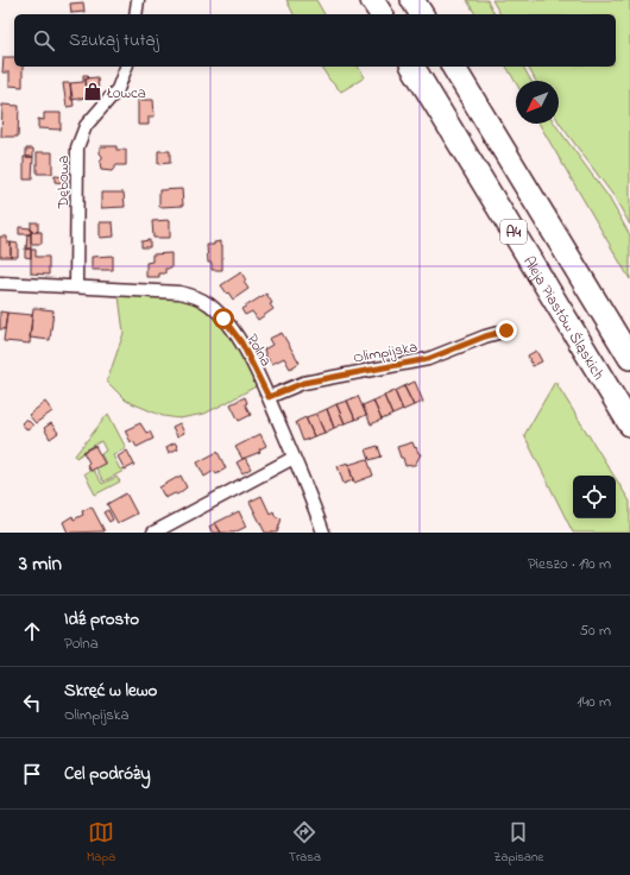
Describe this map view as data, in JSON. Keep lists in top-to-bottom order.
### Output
{
  "streets": {
    "highway": ["A4", "Aleja Piastów Śląskich"],
    "street": ["Dębowa", "Polna", "Olimpijska"]
  },
  "crossings": [
    ["Dębowa", "Polna"],
    ["Polna", "Olimpijska"]
  ],
  "places": {
    "shop": ["Łowca"]
  },
  "north": "bottom left",
  "page": {
    "search": "Szukaj tutaj",
    "heading": ["3 min", "Pieszo · 190 m"],
    "list": [
      ["Idź prosto", "Polna", "50 m"],
      ["Skręć w lewo", "Olimpijska", "140 m"],
      "Cel podróży"
    ],
    "nav": ["Mapa", "Trasa", "Zapisane"]
  }
}
